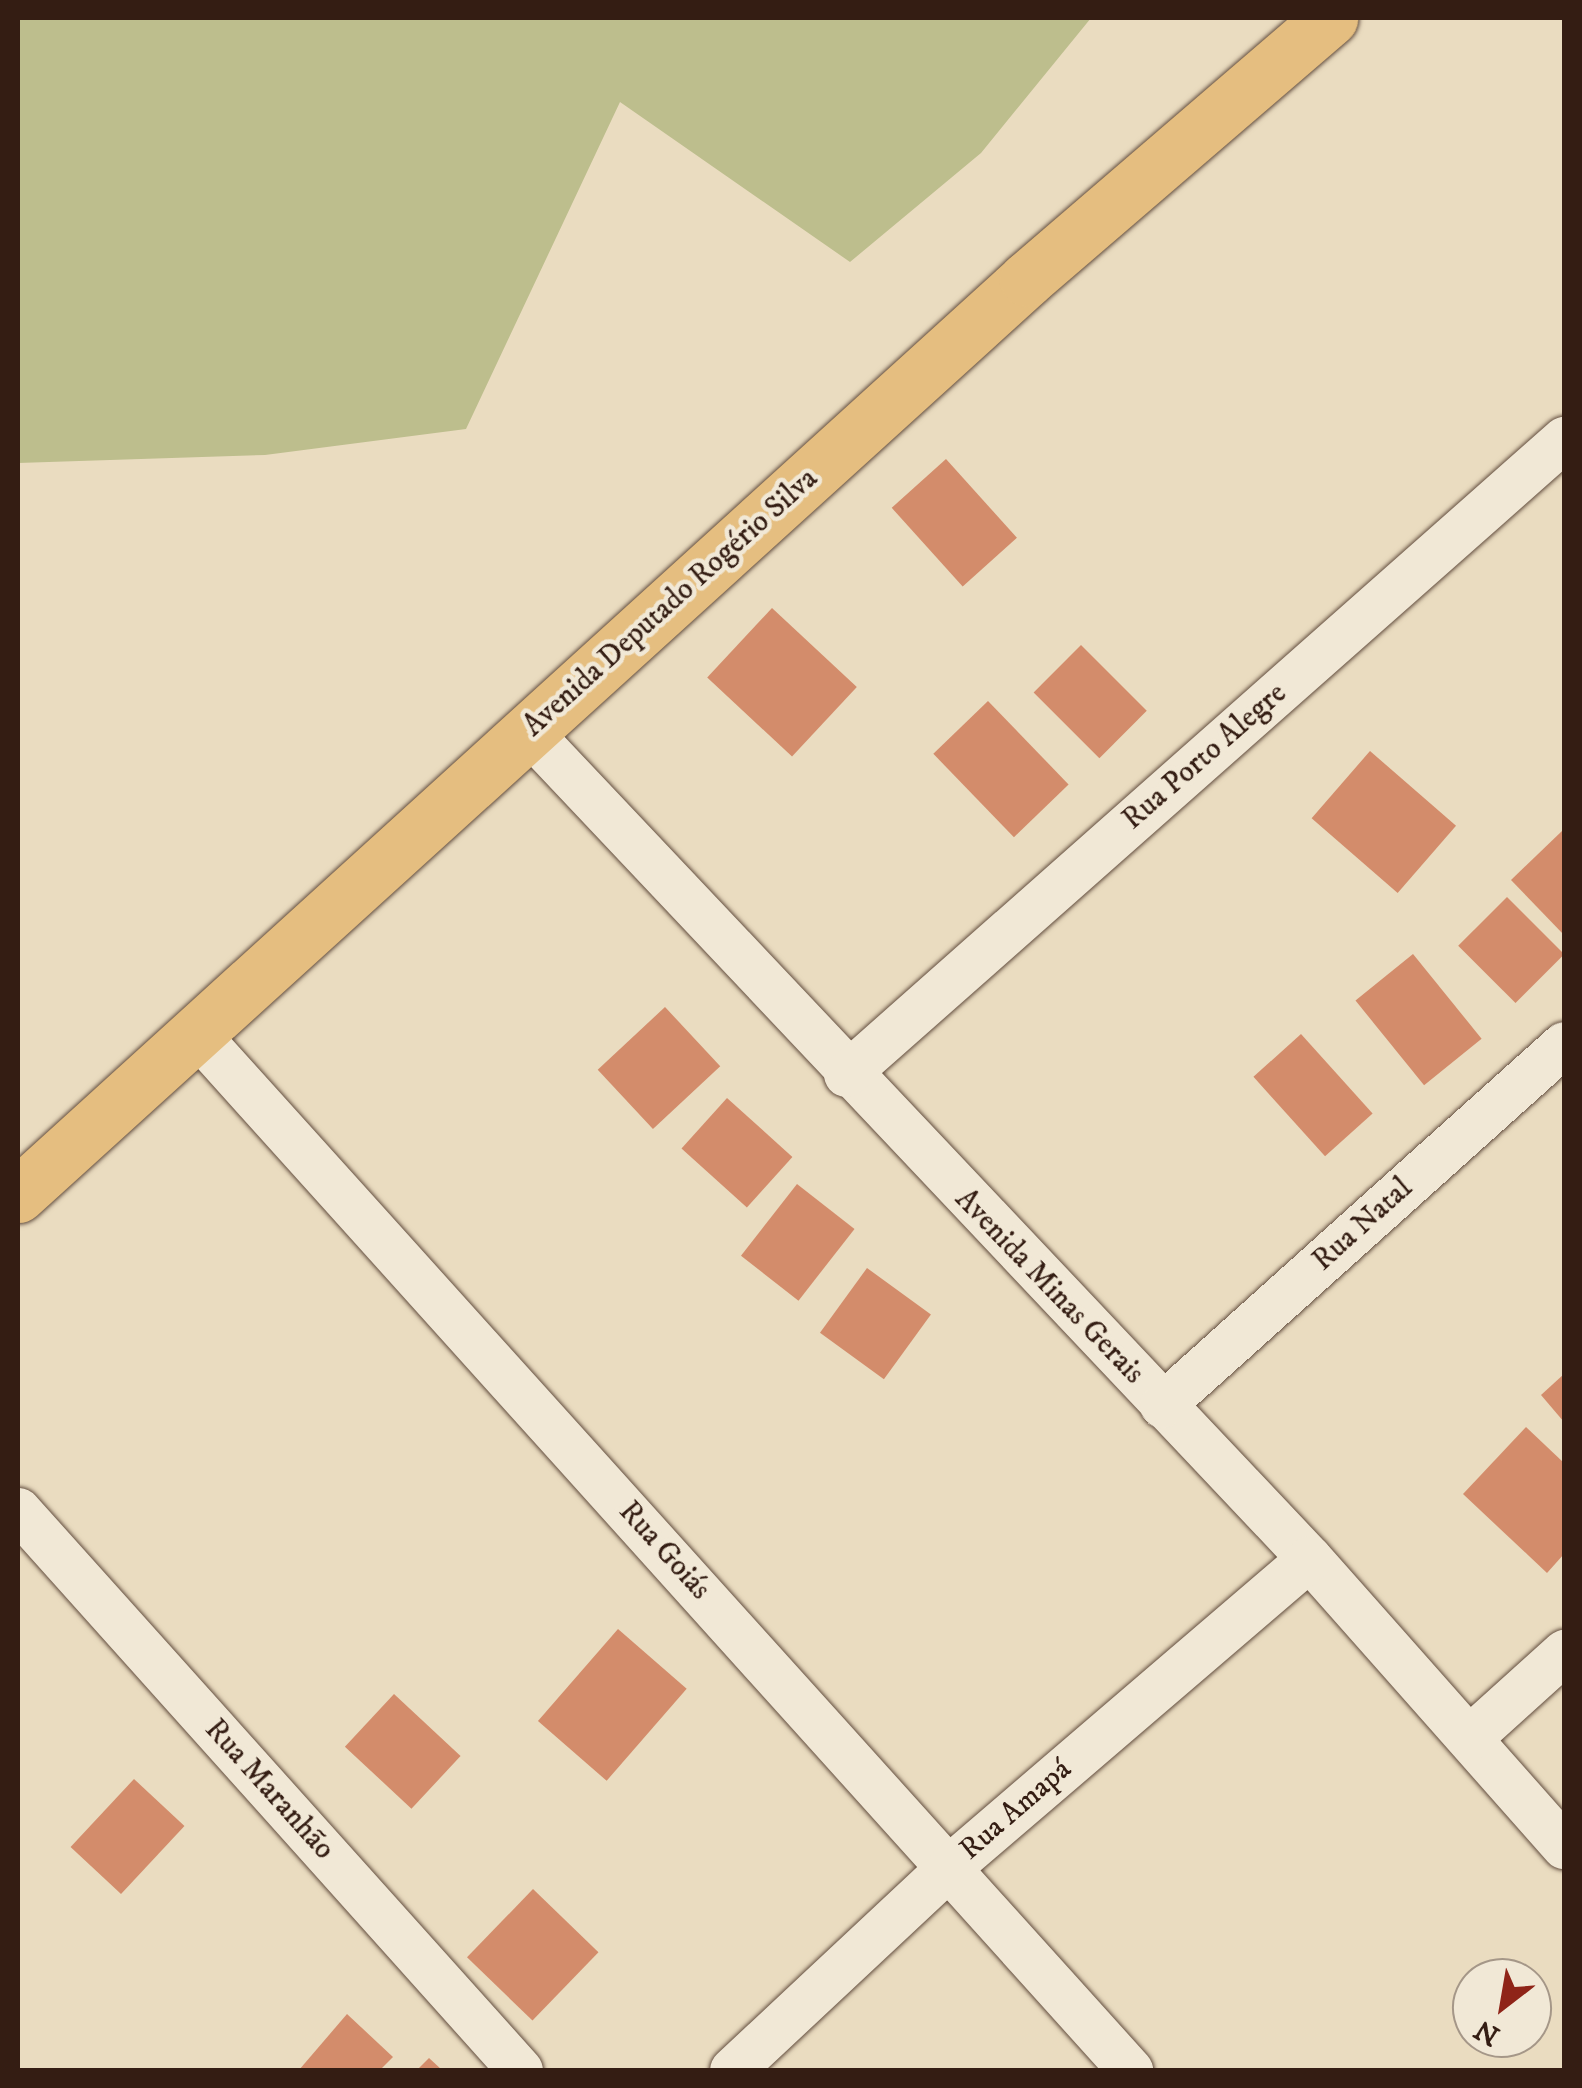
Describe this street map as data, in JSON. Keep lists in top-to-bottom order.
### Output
{
  "streets": {
    "main road": ["Avenida Deputado Rogério Silva"],
    "street": [
      "Rua Porto Alegre",
      "Rua Natal",
      "Avenida Minas Gerais",
      "Rua Goiás",
      "Rua Maranhão",
      "Rua Amapá"
    ]
  },
  "crossings": [
    ["Avenida Deputado Rogério Silva", "Avenida Minas Gerais"],
    ["Avenida Deputado Rogério Silva", "Rua Goiás"],
    ["Rua Porto Alegre", "Avenida Minas Gerais"],
    ["Rua Natal", "Avenida Minas Gerais"],
    ["Avenida Minas Gerais", "Rua Amapá"],
    ["Rua Goiás", "Rua Amapá"]
  ],
  "north": "bottom left"
}
